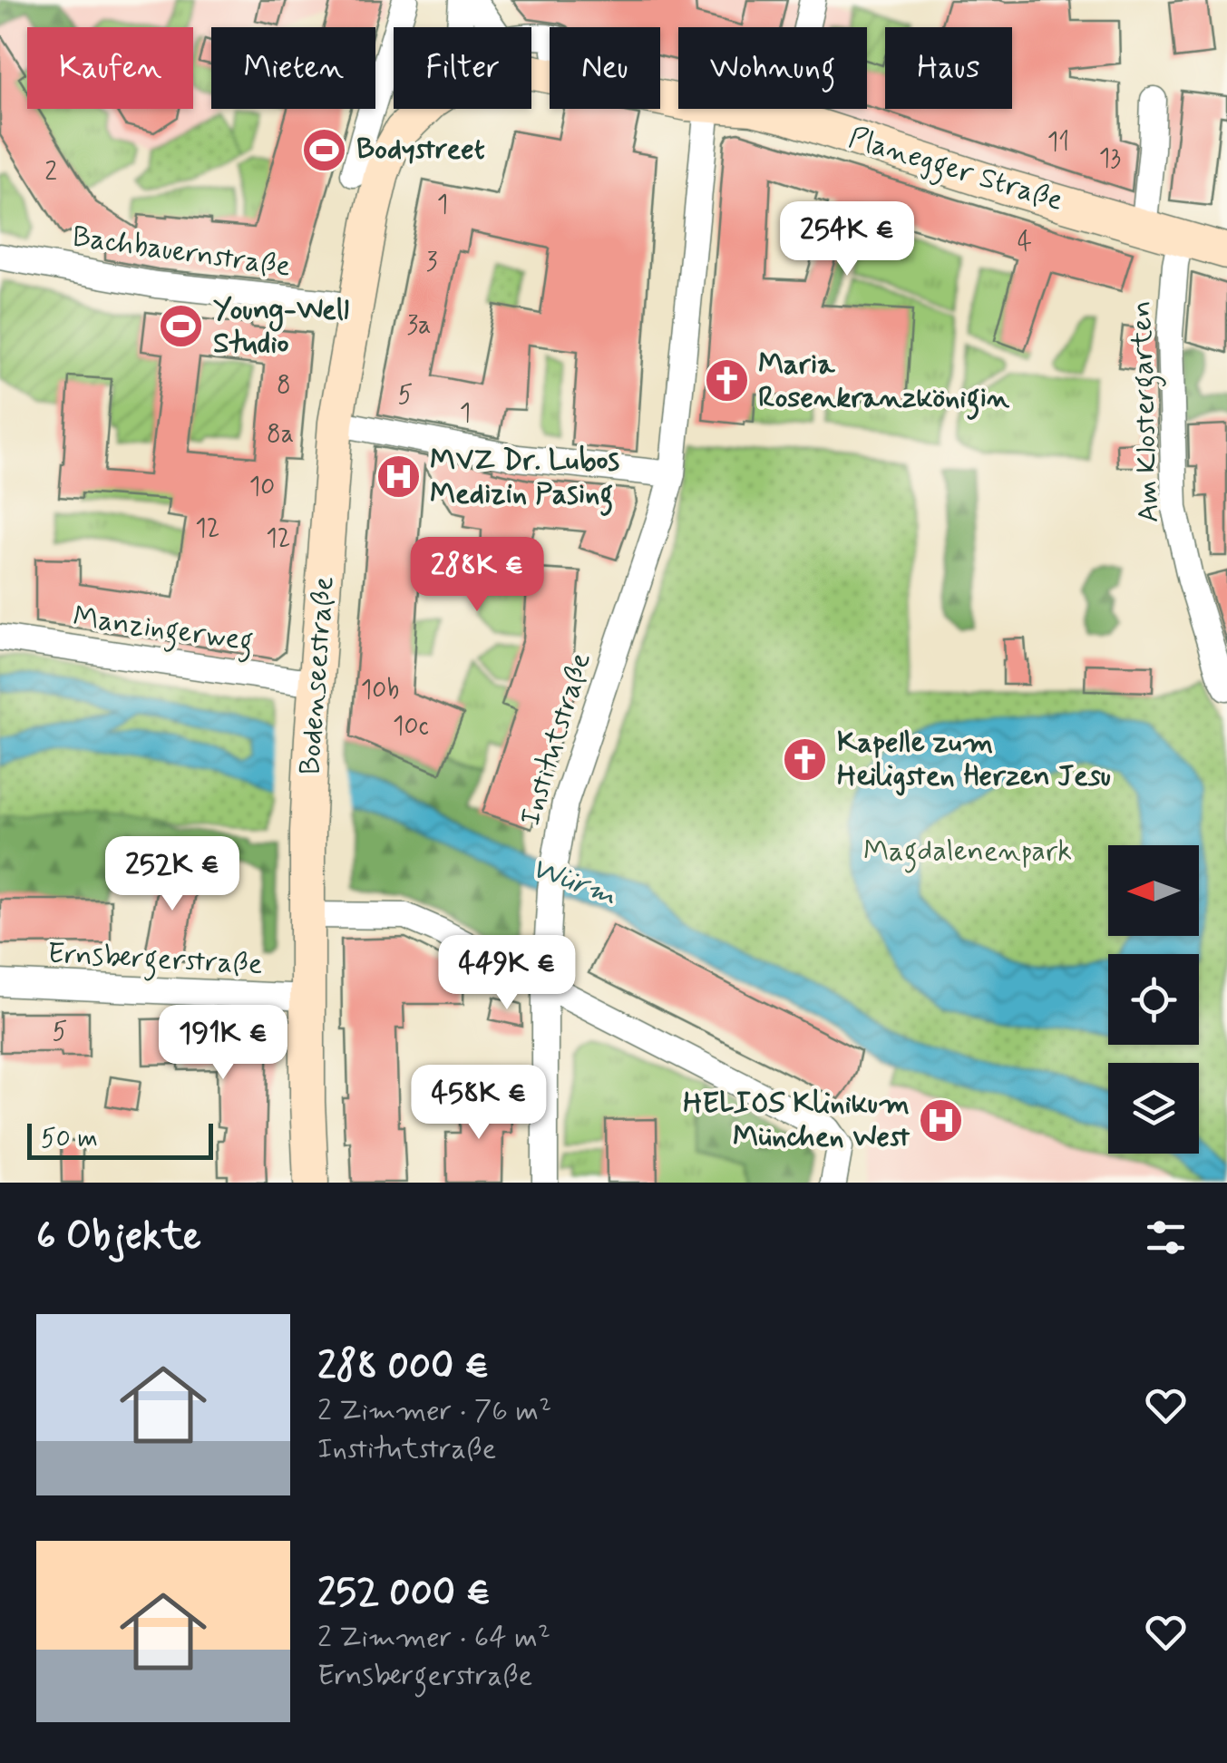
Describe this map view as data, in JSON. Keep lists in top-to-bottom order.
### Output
{
  "streets": {
    "main road": ["Planegger Straße", "Bodenseestraße"],
    "street": [
      "Bachbauernstraße",
      "Am Klostergarten",
      "Manzingerweg",
      "Institutstraße",
      "Ernsbergerstraße"
    ]
  },
  "crossings": [
    ["Planegger Straße", "Am Klostergarten"],
    ["Planegger Straße", "Bodenseestraße"],
    ["Bachbauernstraße", "Bodenseestraße"],
    ["Manzingerweg", "Bodenseestraße"],
    ["Bodenseestraße", "Ernsbergerstraße"]
  ],
  "water": ["Würm"],
  "parks": ["Magdalenenpark"],
  "places": {
    "sports": ["Bodystreet", "Young-Well Studio"],
    "church": ["Maria Rosenkranzkönigin", "Kapelle zum Heiligsten Herzen Jesu"],
    "hospital": ["MVZ Dr. Lubos Medizin Pasing", "HELIOS Klinikum München West"]
  },
  "house_numbers": [
    "11",
    "13",
    "2",
    "1",
    "4",
    "3",
    "3a",
    "8",
    "5",
    "1",
    "8a",
    "10",
    "12",
    "12",
    "10b",
    "10c",
    "5"
  ],
  "scale_bar": "50 m",
  "north": "left",
  "page": {
    "chip": [
      "Kaufen",
      "Mieten",
      "Filter",
      "Neu",
      "Wohnung",
      "Haus"
    ],
    "price": [
      "254K €",
      "288K €",
      "252K €",
      "449K €",
      "191K €",
      "458K €"
    ],
    "scale": "50 m",
    "heading": "6 Objekte",
    "list": [
      {
        "name": "288 000 €",
        "note": "2 Zimmer · 76 m² · Institutstraße"
      },
      {
        "name": "252 000 €",
        "note": "2 Zimmer · 64 m² · Ernsbergerstraße"
      }
    ]
  }
}
